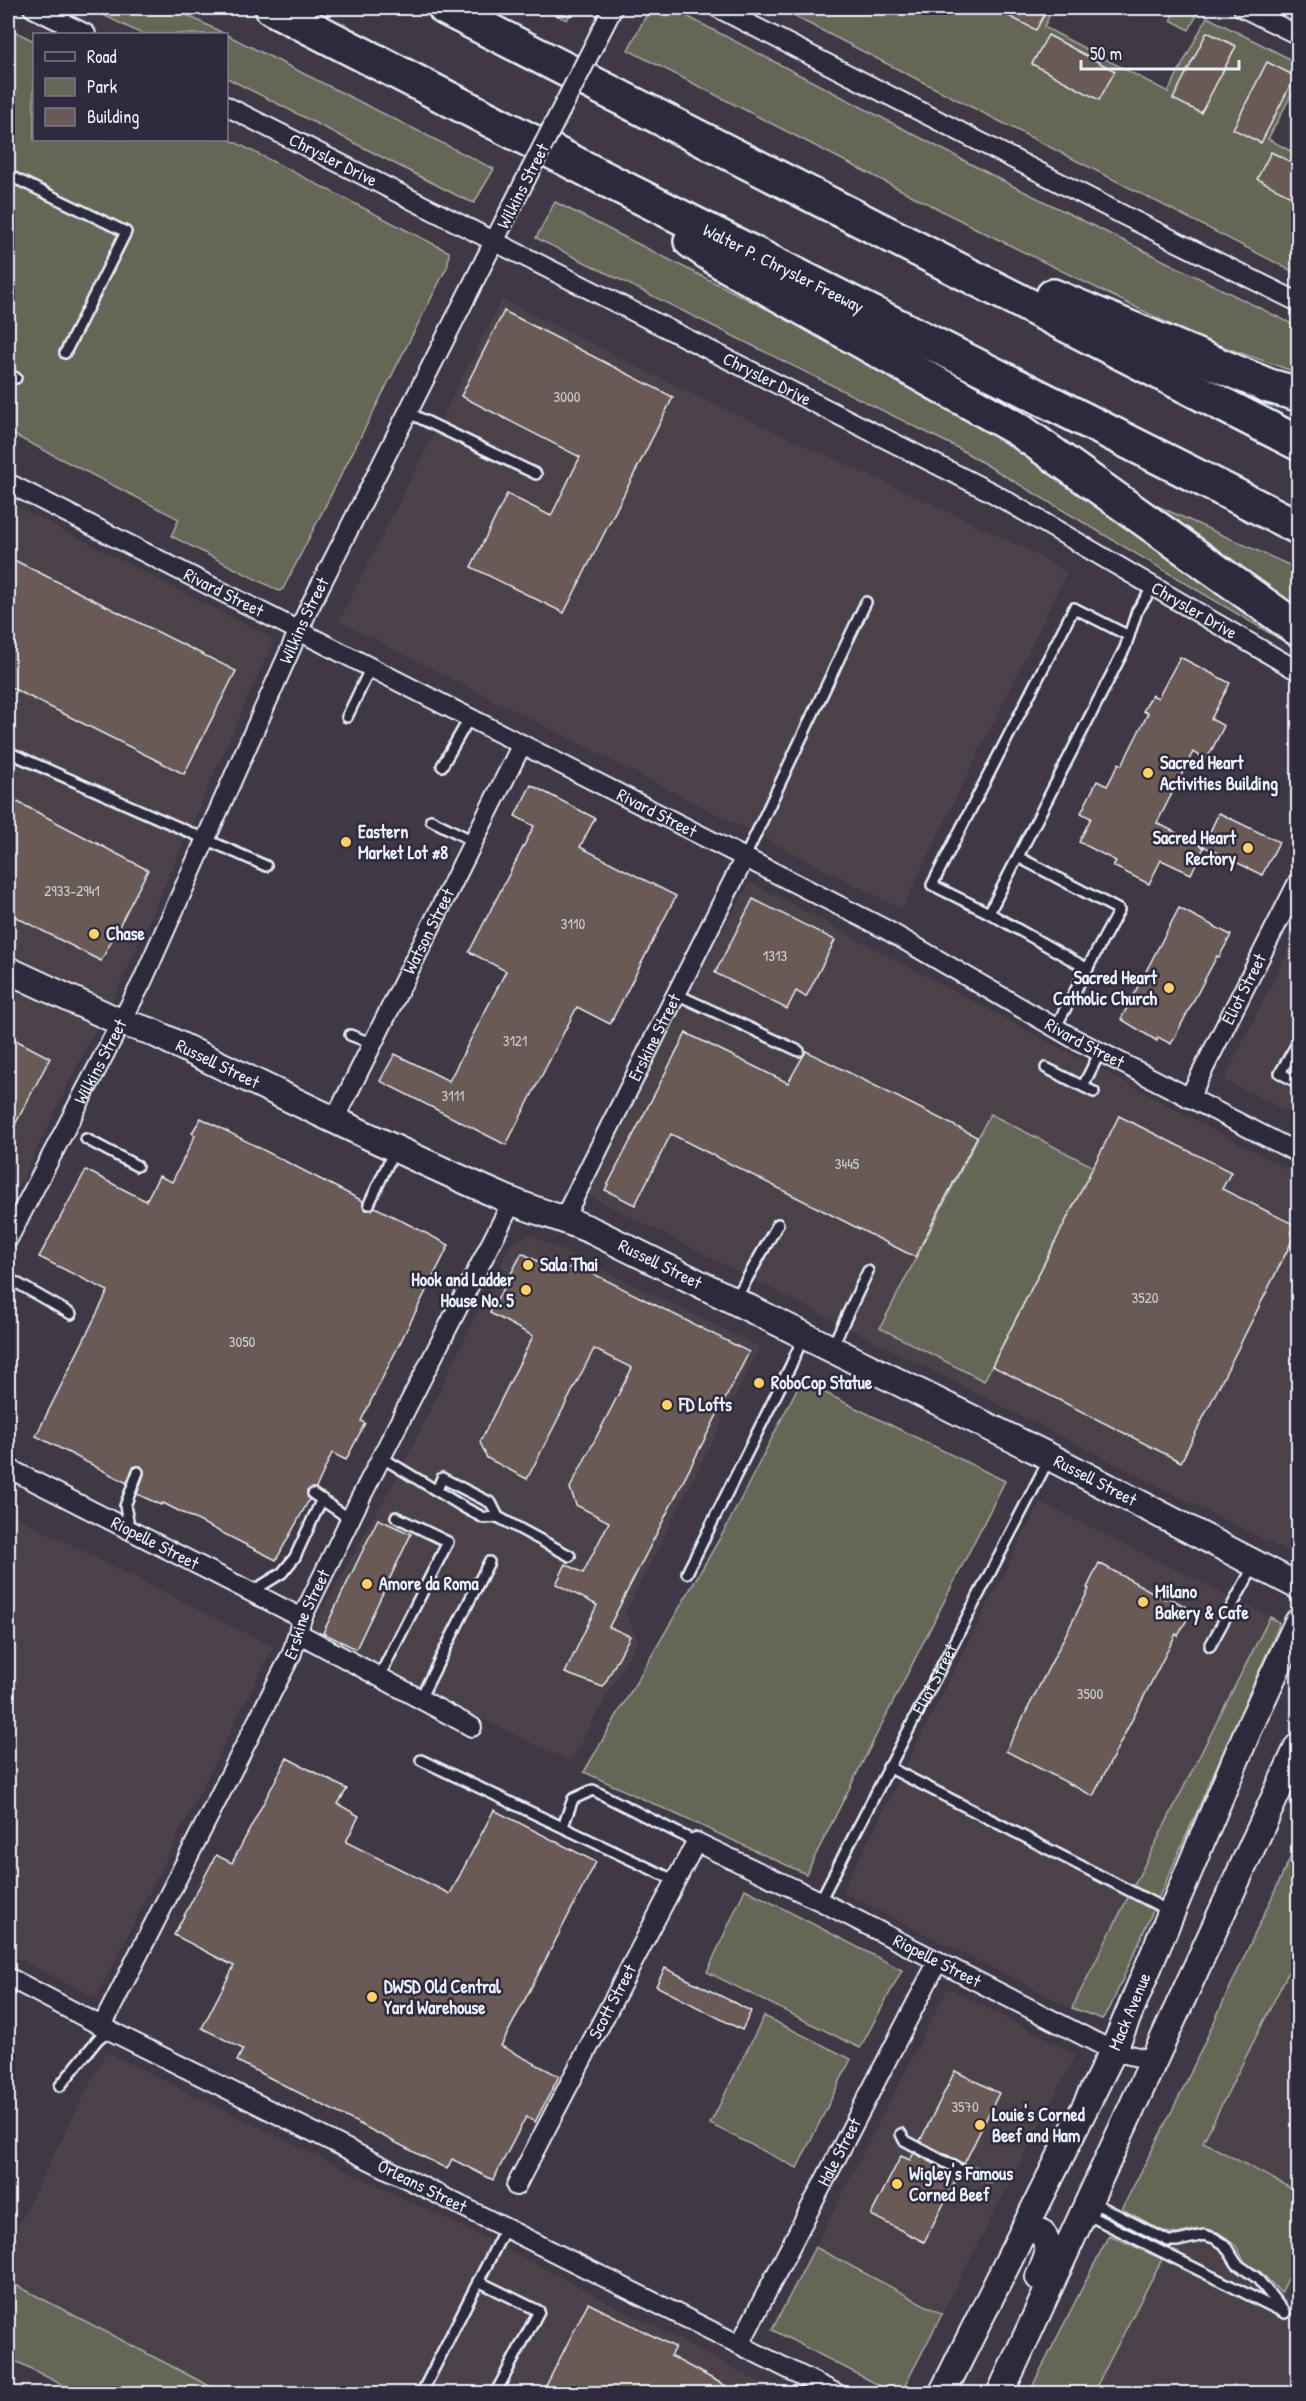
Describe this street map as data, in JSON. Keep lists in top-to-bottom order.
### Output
{
  "streets": {
    "highway": ["Walter P. Chrysler Freeway"],
    "main road": ["Russell Street", "Mack Avenue"],
    "street": [
      "Chrysler Drive",
      "Wilkins Street",
      "Rivard Street",
      "Watson Street",
      "Eliot Street",
      "Erskine Street",
      "Riopelle Street",
      "Scott Street",
      "Hale Street",
      "Orleans Street"
    ]
  },
  "crossings": [
    ["Chrysler Drive", "Wilkins Street"],
    ["Wilkins Street", "Rivard Street"],
    ["Wilkins Street", "Russell Street"],
    ["Rivard Street", "Watson Street"],
    ["Rivard Street", "Eliot Street"],
    ["Rivard Street", "Erskine Street"],
    ["Watson Street", "Russell Street"],
    ["Eliot Street", "Russell Street"],
    ["Eliot Street", "Riopelle Street"],
    ["Erskine Street", "Russell Street"],
    ["Erskine Street", "Riopelle Street"],
    ["Erskine Street", "Orleans Street"],
    ["Riopelle Street", "Scott Street"],
    ["Riopelle Street", "Mack Avenue"],
    ["Riopelle Street", "Hale Street"],
    ["Hale Street", "Orleans Street"]
  ],
  "places": [
    "Sacred Heart Activities Building",
    "Eastern Market Lot #8",
    "Sacred Heart Rectory",
    "Chase",
    "Sacred Heart Catholic Church",
    "Sala Thai",
    "Hook and Ladder House No. 5",
    "RoboCop Statue",
    "FD Lofts",
    "Amore da Roma",
    "Milano Bakery & Cafe",
    "DWSD Old Central Yard Warehouse",
    "Louie's Corned Beef and Ham",
    "Wigley's Famous Corned Beef"
  ],
  "house_numbers": [
    "3000",
    "2933-2941",
    "3110",
    "1313",
    "3121",
    "3111",
    "3445",
    "3520",
    "3050",
    "3500",
    "3570"
  ],
  "legend": ["Road", "Park", "Building"],
  "scale_bar": "50 m"
}
